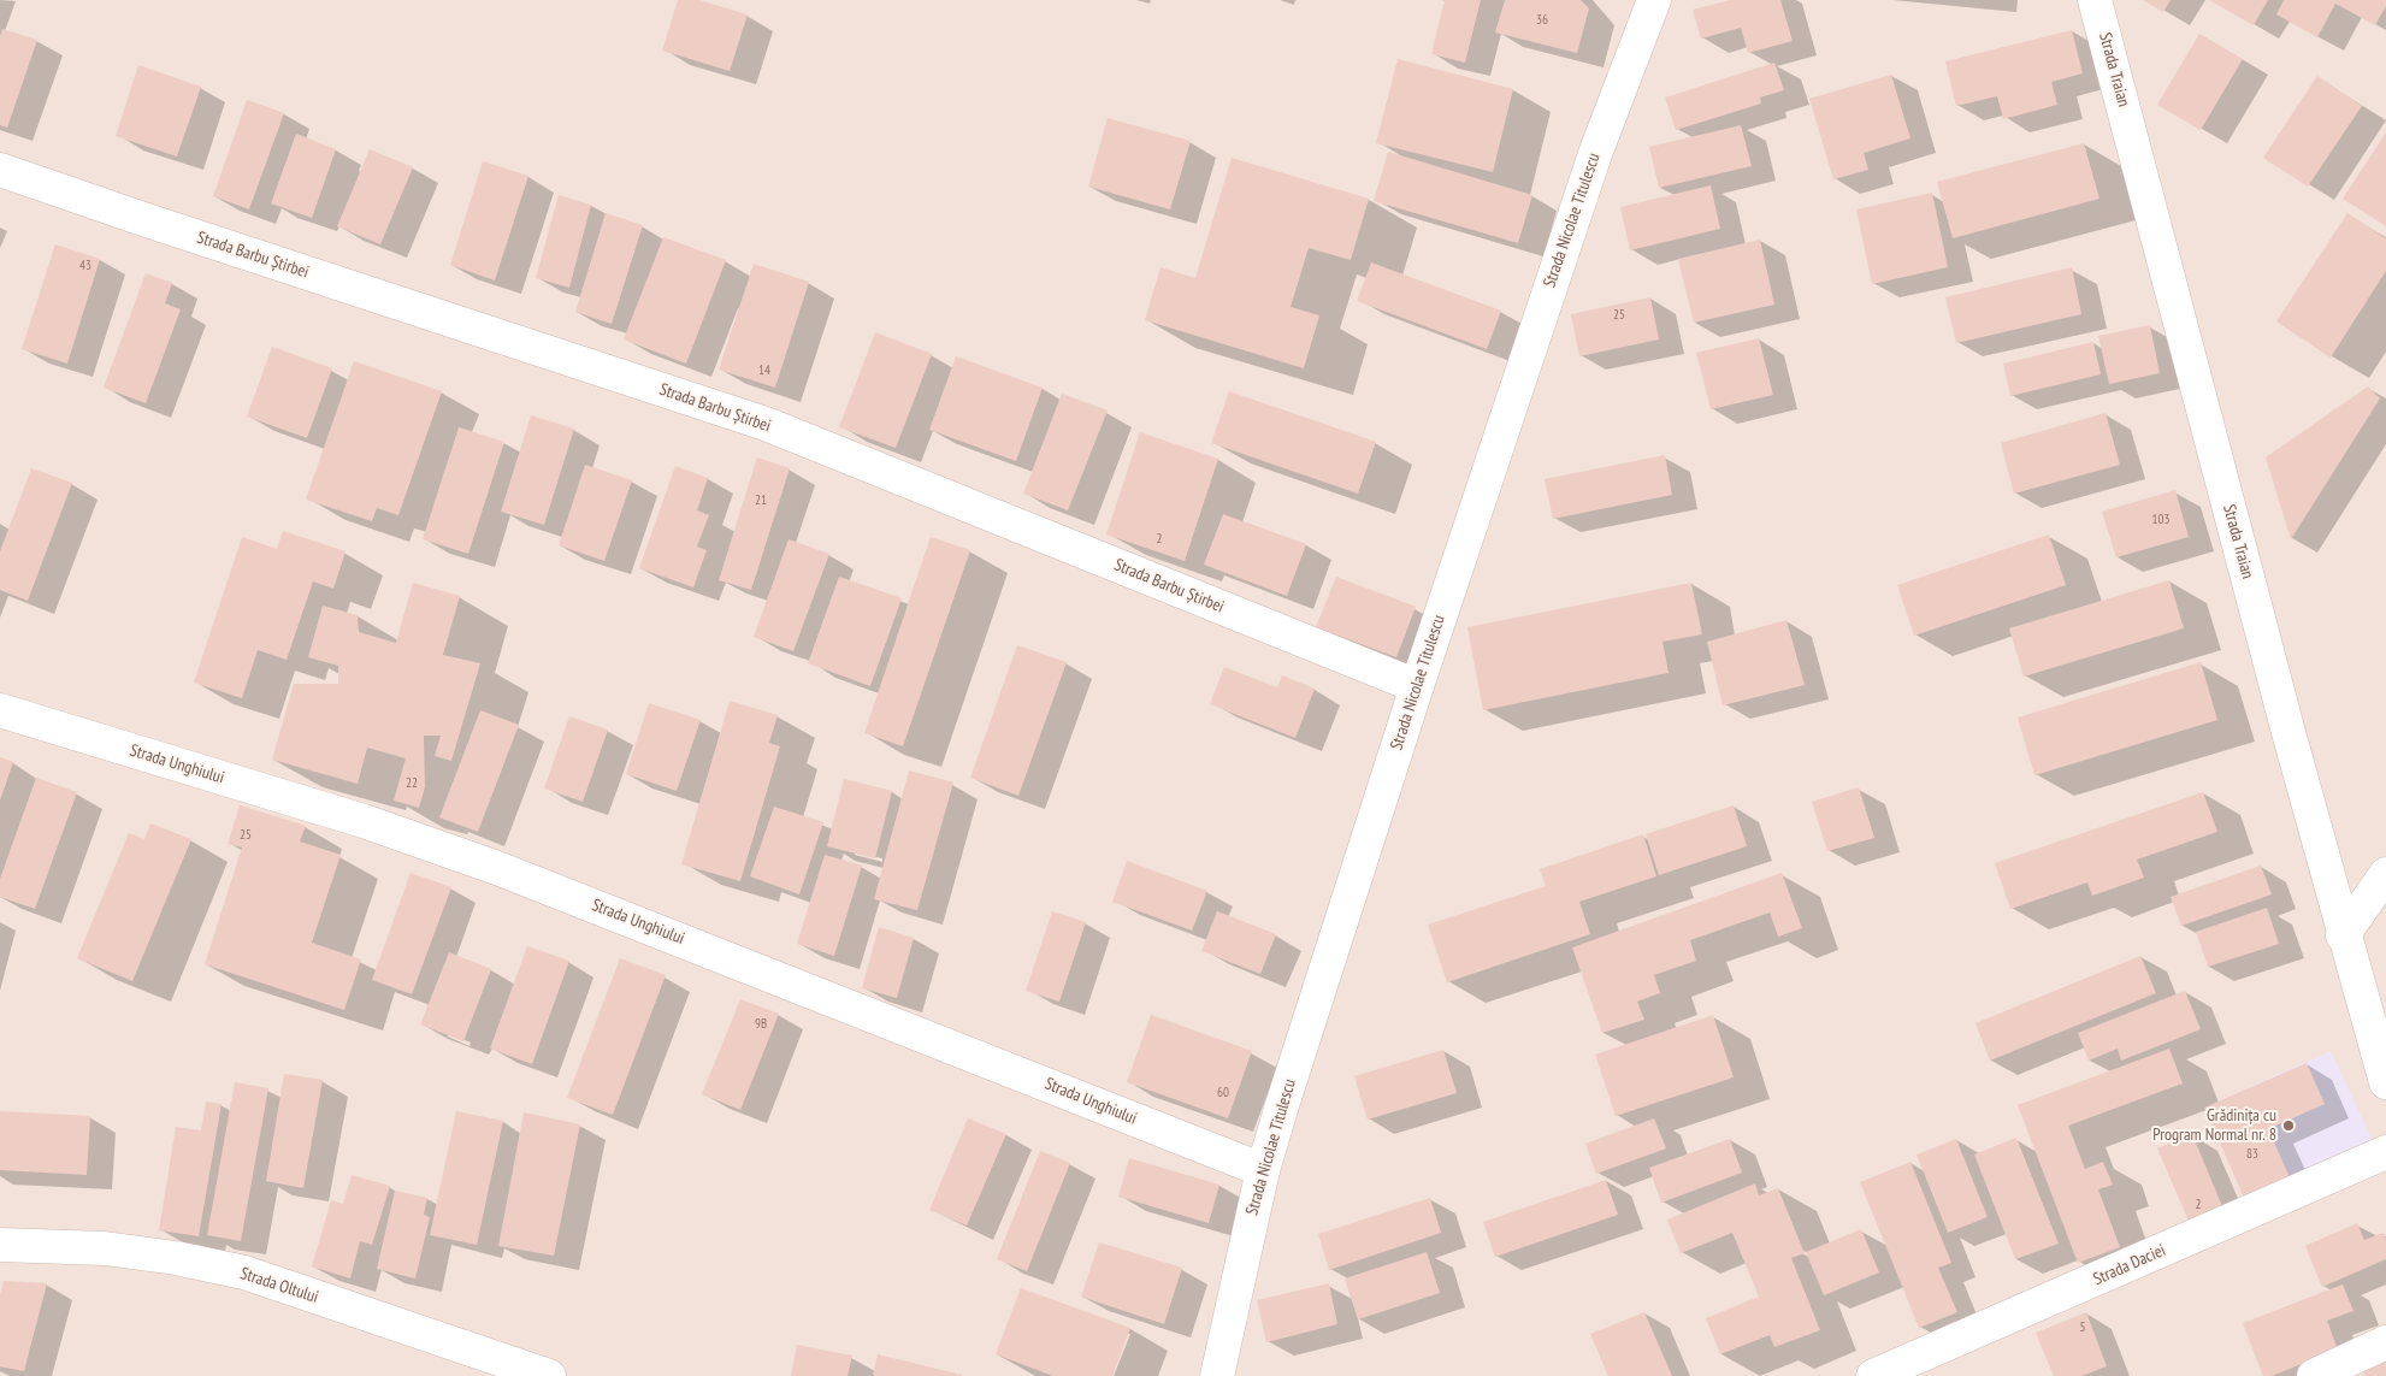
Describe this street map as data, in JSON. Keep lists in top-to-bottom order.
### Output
{
  "streets": {
    "street": [
      "Strada Traian",
      "Strada Nicolae Titulescu",
      "Strada Barbu Știrbei",
      "Strada Unghiului",
      "Strada Daciei",
      "Strada Oltului"
    ]
  },
  "crossings": [
    ["Strada Nicolae Titulescu", "Strada Barbu Știrbei"],
    ["Strada Nicolae Titulescu", "Strada Unghiului"]
  ],
  "places": ["Grădinița cu Program Normal nr. 8"],
  "house_numbers": [
    "36",
    "43",
    "25",
    "14",
    "21",
    "103",
    "2",
    "22",
    "25",
    "9B",
    "60",
    "83",
    "2",
    "5"
  ]
}
